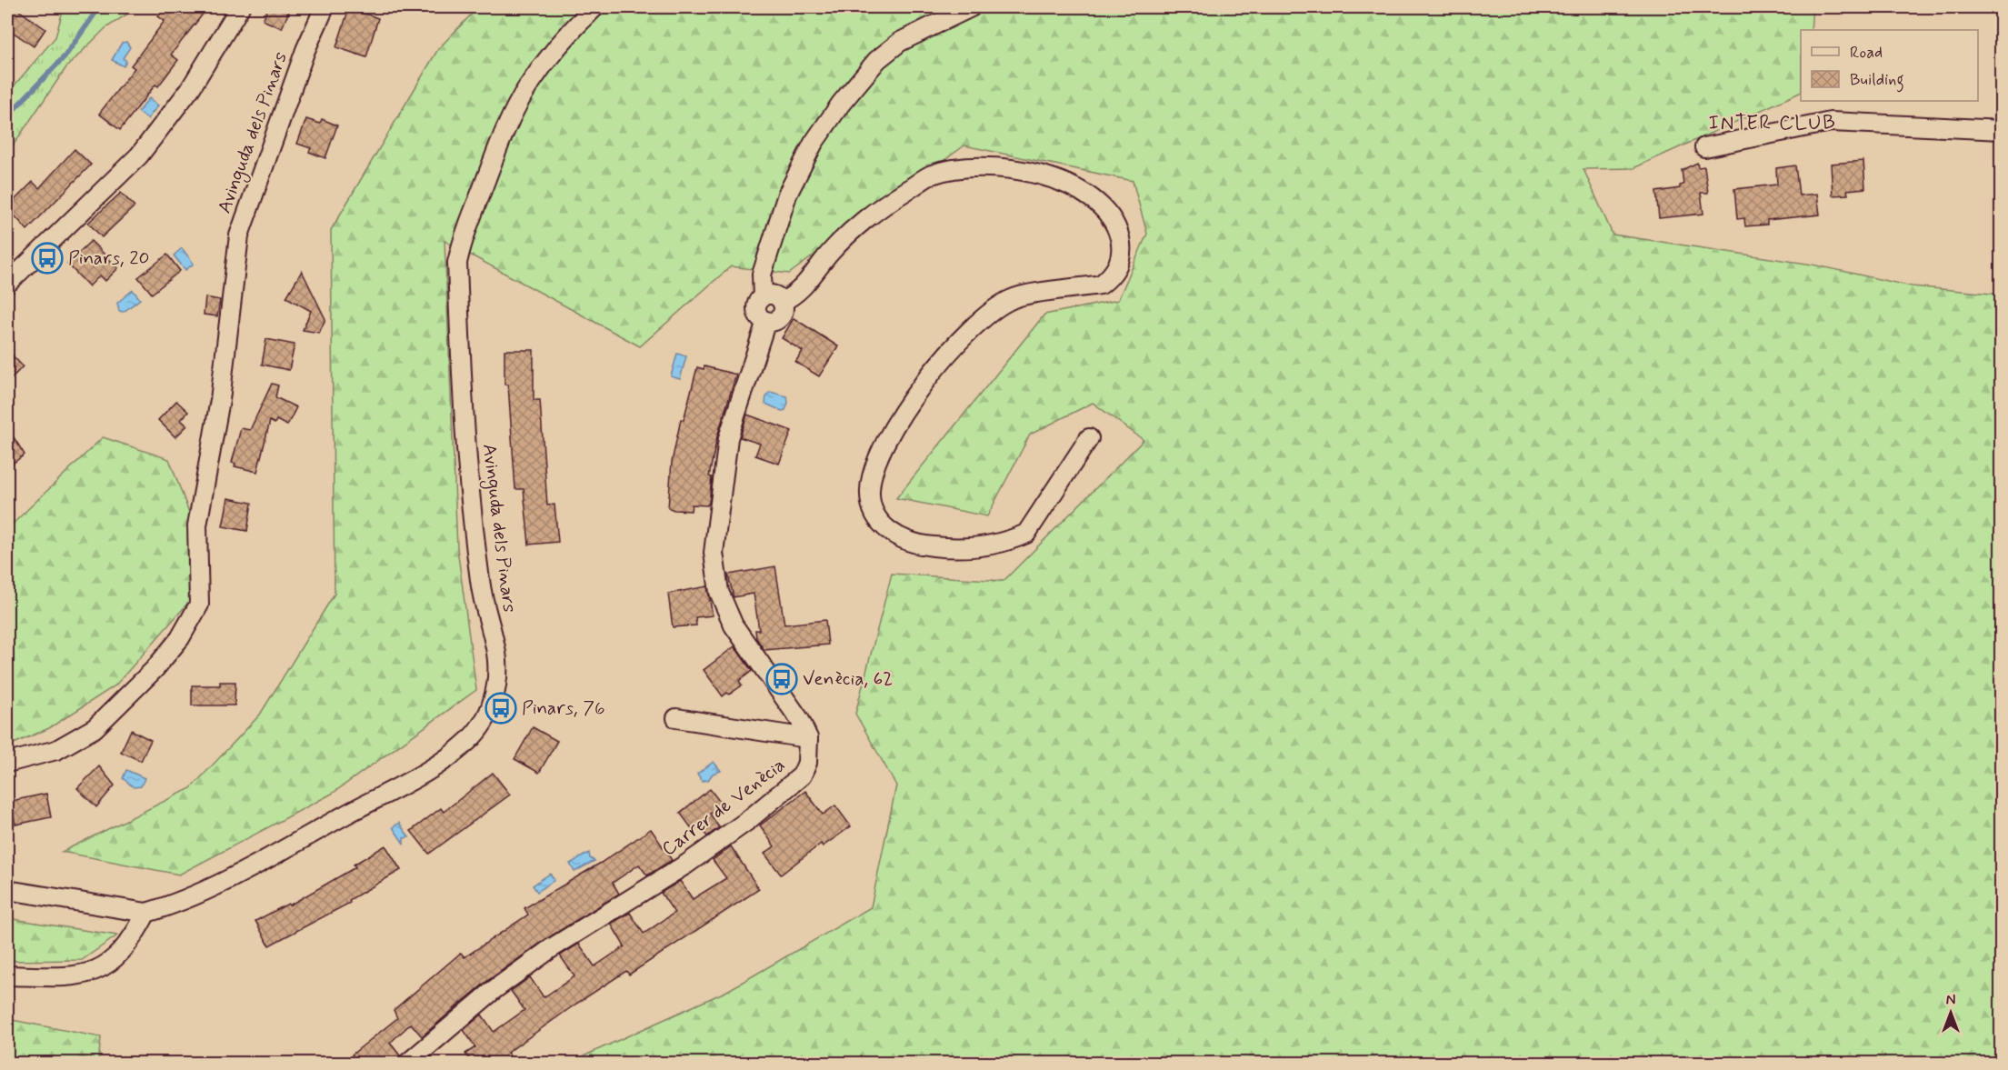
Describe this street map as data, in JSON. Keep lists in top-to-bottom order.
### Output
{
  "streets": {
    "street": ["Avinguda dels Pinars", "Carrer de Venècia"]
  },
  "districts": ["INTER CLUB"],
  "places": {
    "bus stop": ["Pinars, 20", "Venècia, 62", "Pinars, 76"]
  },
  "legend": ["Road", "Building"],
  "north": "top"
}
